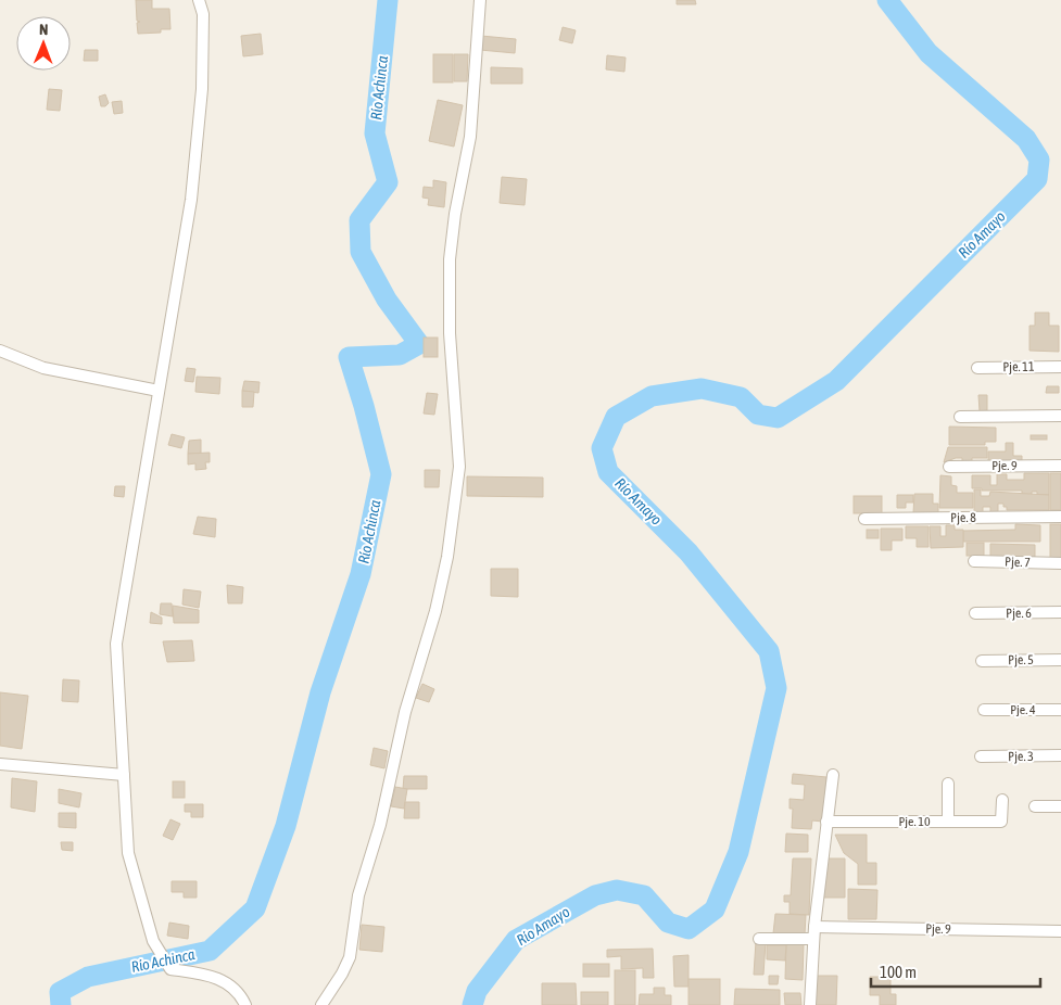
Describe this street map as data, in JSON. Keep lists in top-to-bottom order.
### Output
{
  "streets": {
    "street": [
      "Pje. 11",
      "Pje. 9",
      "Pje. 8",
      "Pje. 7",
      "Pje. 6",
      "Pje. 5",
      "Pje. 4",
      "Pje. 3",
      "Pje. 10"
    ]
  },
  "water": ["Río Achinca", "Río Amayo"],
  "scale_bar": "100 m",
  "north": "top"
}
